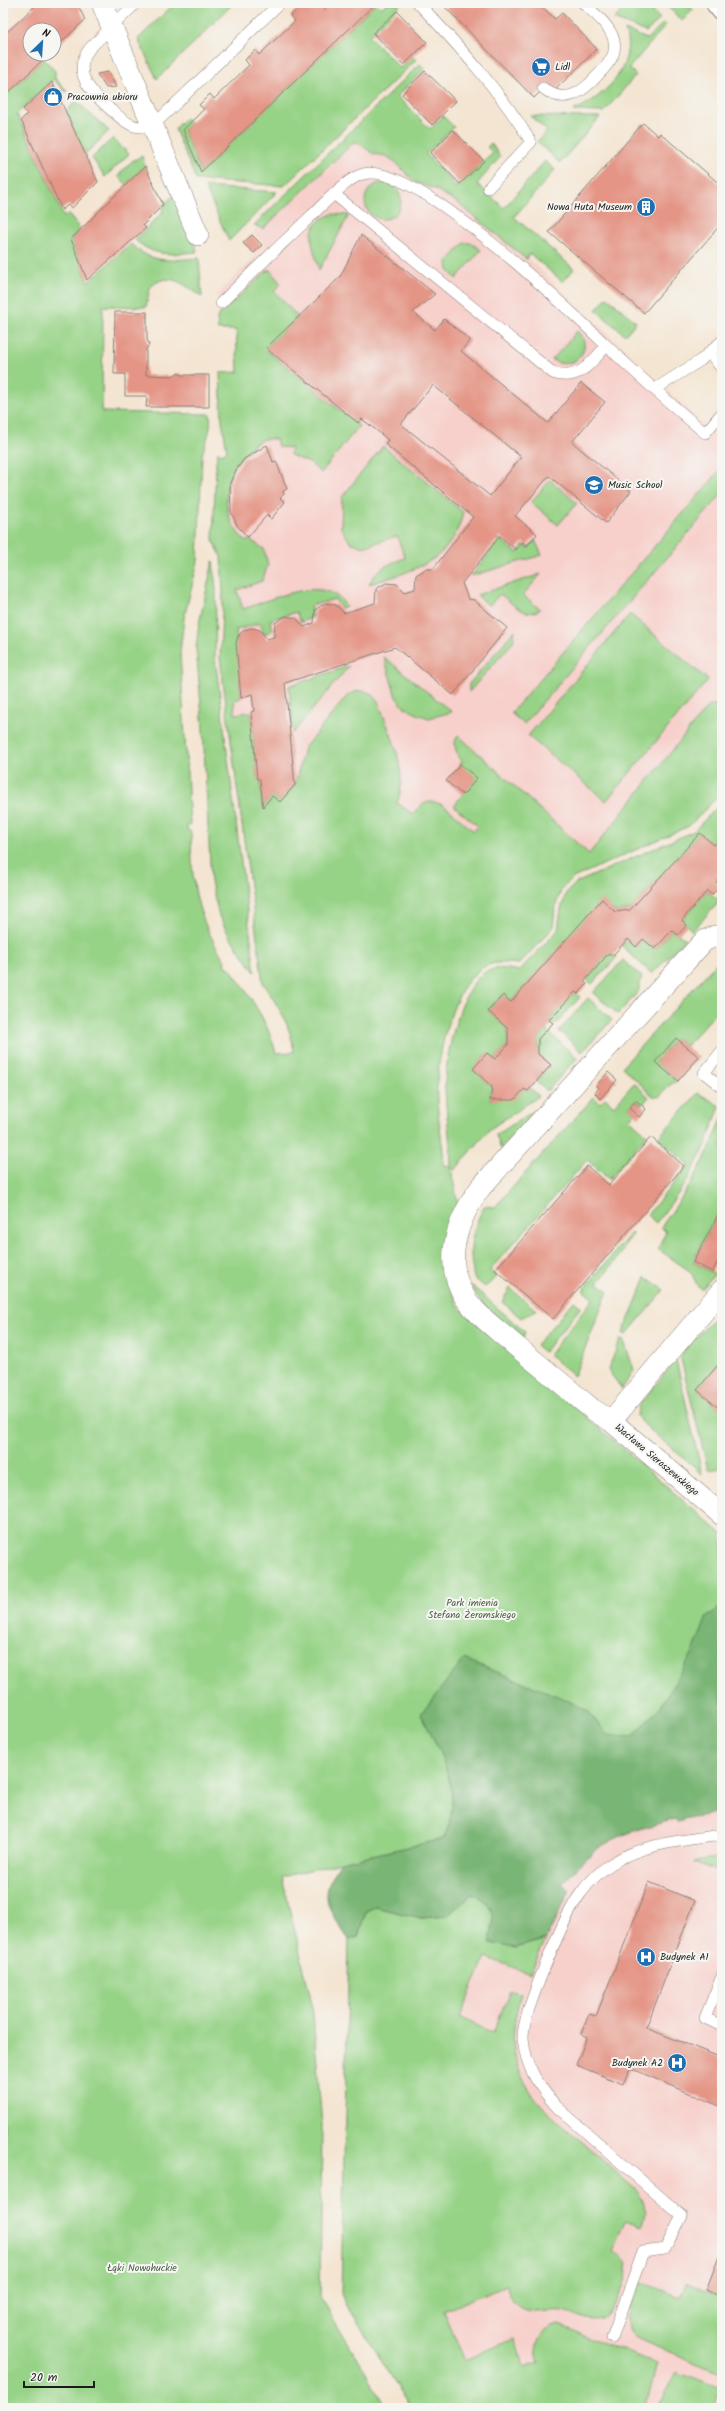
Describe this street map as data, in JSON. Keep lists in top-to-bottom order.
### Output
{
  "streets": {
    "street": ["Wacława Sieroszewskiego"]
  },
  "parks": ["Park imienia Stefana Żeromskiego", "Łąki Nowohuckie"],
  "places": {
    "supermarket": ["Lidl"],
    "shop": ["Pracownia ubioru"],
    "building": ["Nowa Huta Museum"],
    "school or university": ["Music School"],
    "hospital": ["Budynek A1", "Budynek A2"]
  },
  "scale_bar": "20 m",
  "north": "top right"
}
